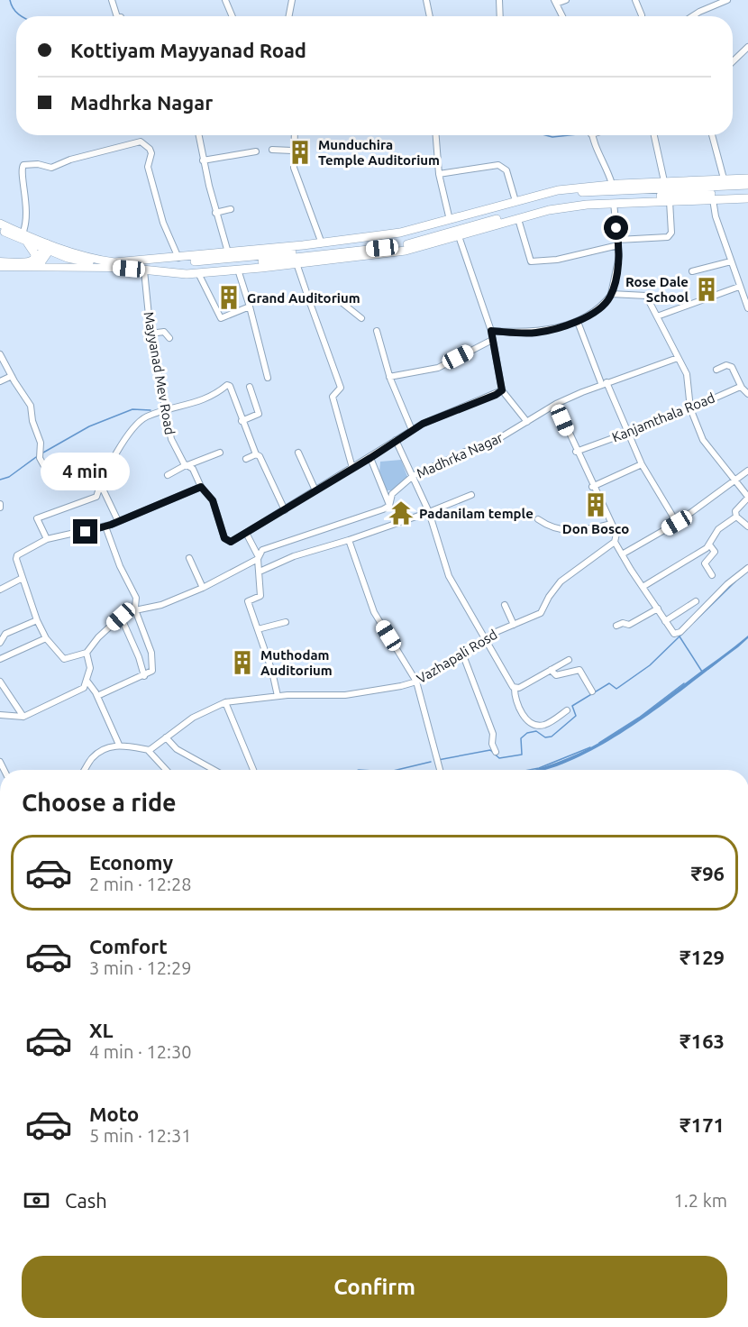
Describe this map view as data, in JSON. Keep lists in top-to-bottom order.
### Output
{
  "streets": {
    "street": [
      "Mayyanad Mev Road",
      "Kanjamthala Road",
      "Madhrka Nagar",
      "Vazhapali Rosd"
    ]
  },
  "places": {
    "building": [
      "Munduchira Temple Auditorium",
      "Rose Dale School",
      "Grand Auditorium",
      "Don Bosco",
      "Muthodam Auditorium"
    ],
    "temple": ["Padanilam temple"]
  },
  "page": {
    "banner": ["Kottiyam Mayyanad Road", "Madhrka Nagar"],
    "bubble": "4 min",
    "heading": "Choose a ride",
    "list": [
      {
        "name": "Economy",
        "note": "2 min · 12:28",
        "value": "₹96"
      },
      {
        "name": "Comfort",
        "note": "3 min · 12:29",
        "value": "₹129"
      },
      {
        "name": "XL",
        "note": "4 min · 12:30",
        "value": "₹163"
      },
      {
        "name": "Moto",
        "note": "5 min · 12:31",
        "value": "₹171"
      }
    ],
    "pay": ["Cash", "1.2 km"],
    "buttons": "Confirm"
  }
}
